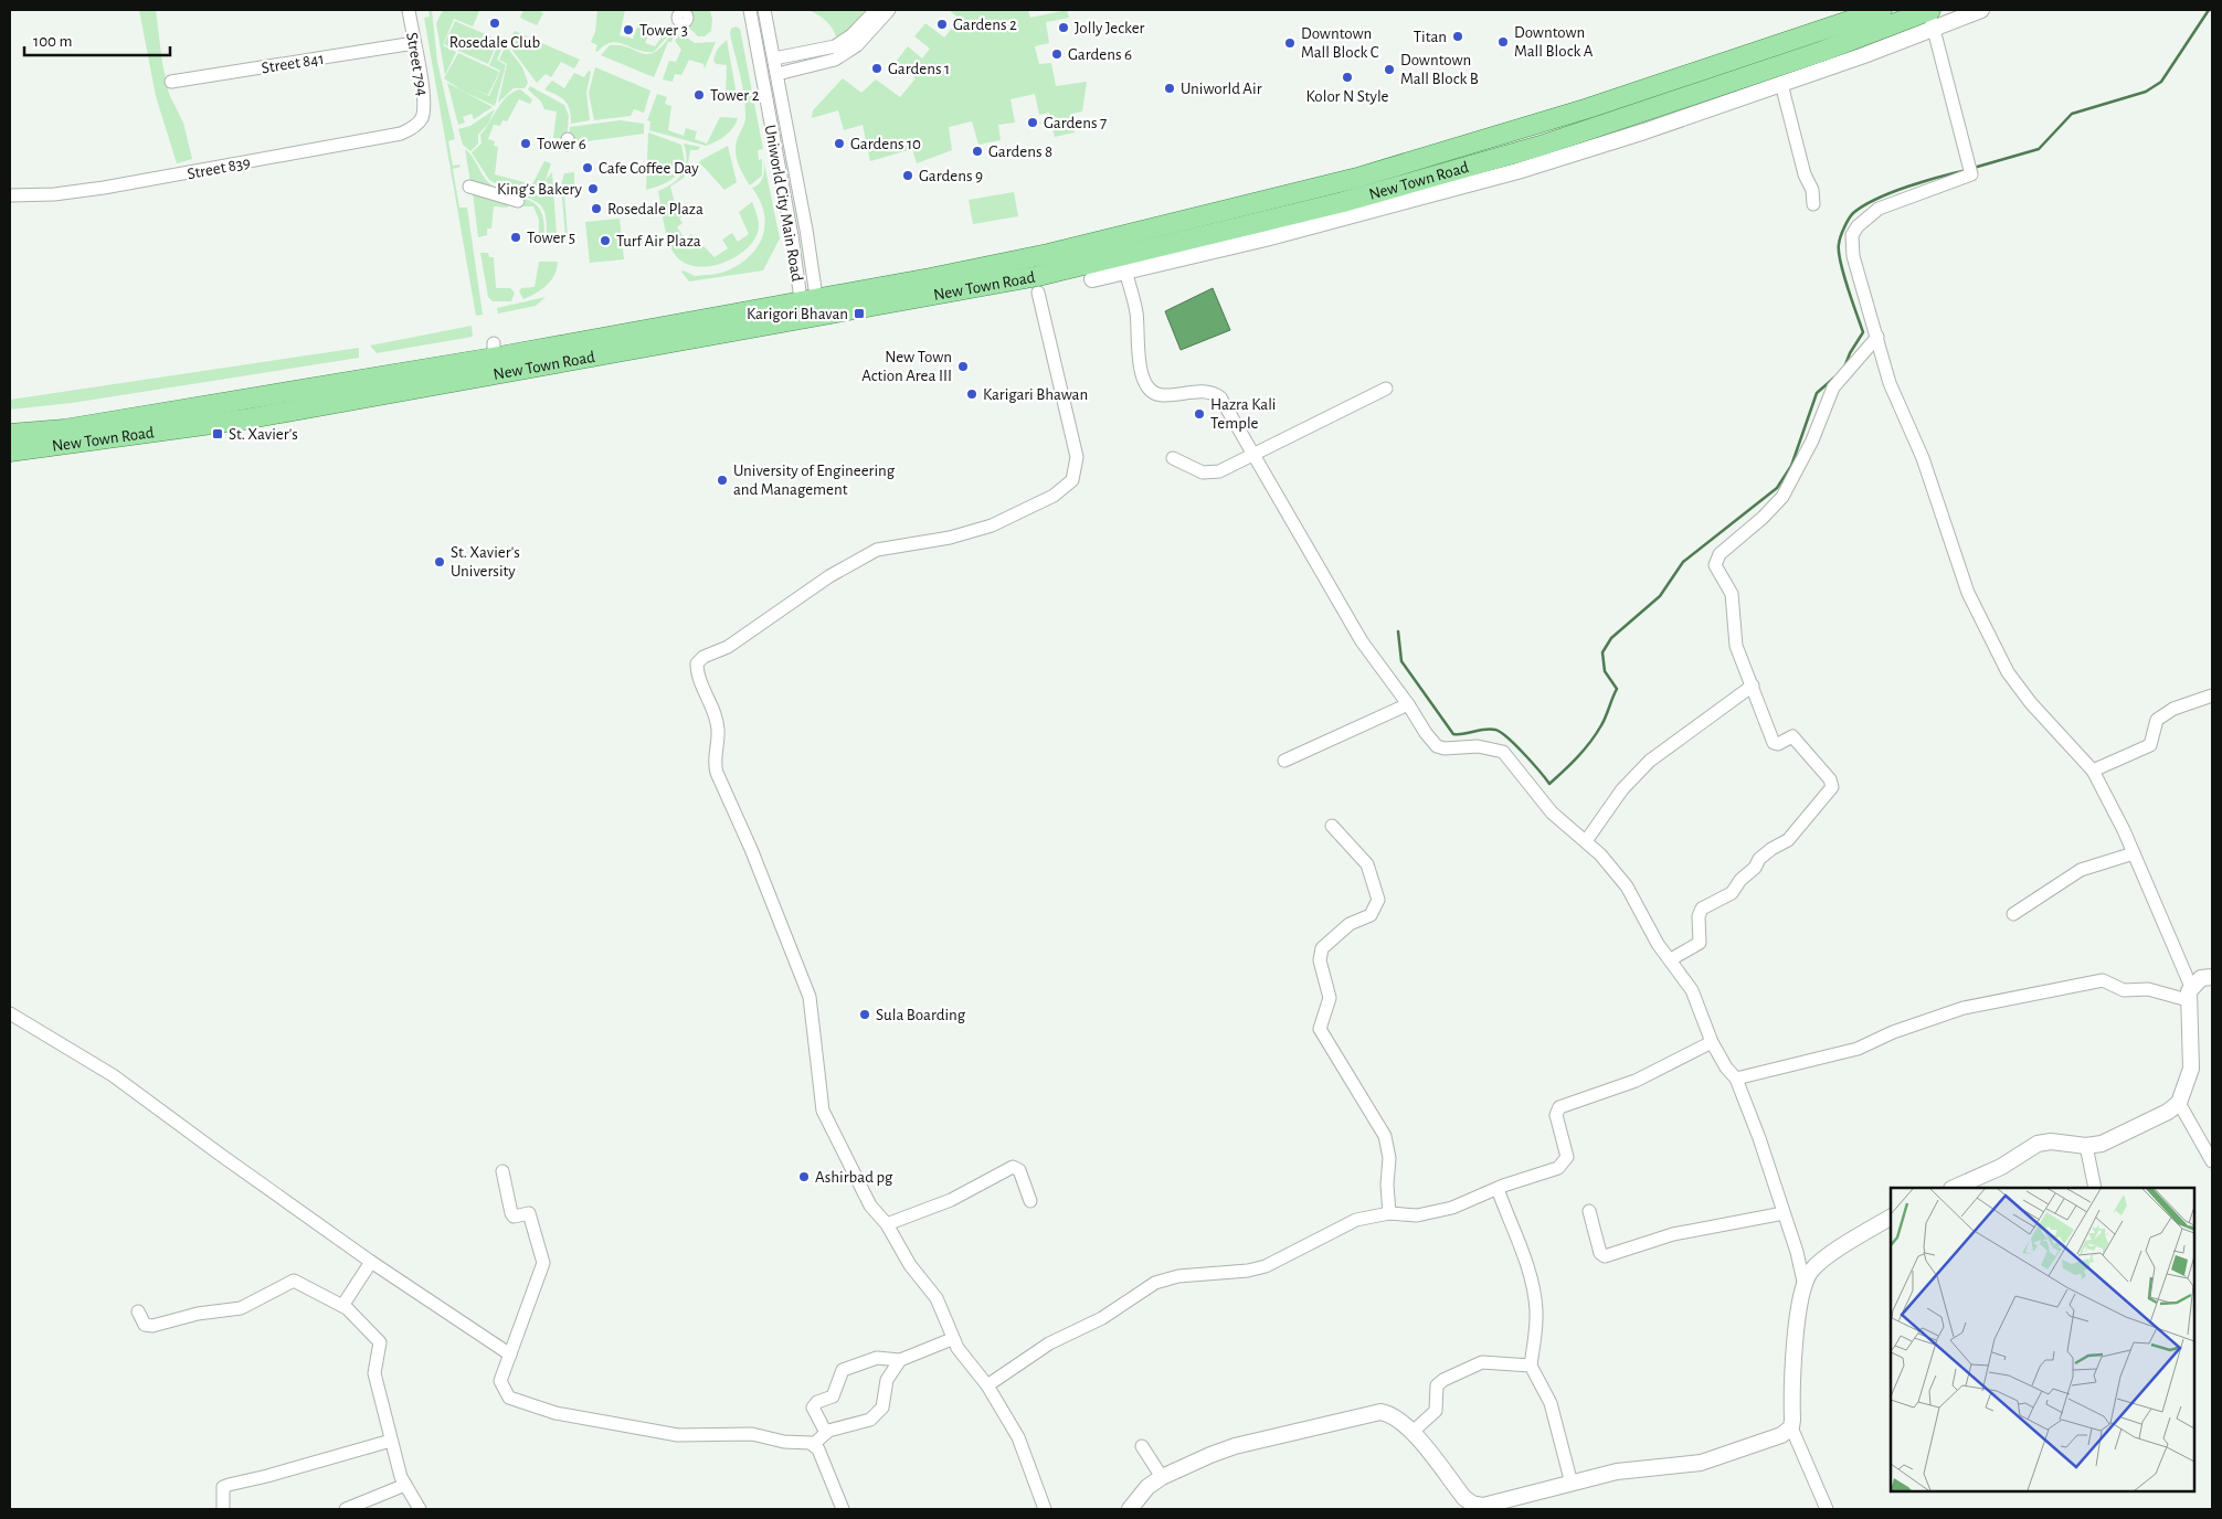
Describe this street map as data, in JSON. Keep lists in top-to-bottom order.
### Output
{
  "streets": {
    "main road": ["New Town Road"],
    "street": [
      "Street 841",
      "Street 794",
      "Street 839",
      "Uniworld City Main Road"
    ]
  },
  "crossings": [
    ["Street 841", "Street 794"],
    ["Street 794", "Street 839"],
    ["New Town Road", "Uniworld City Main Road"]
  ],
  "places": {
    "other": [
      "Rosedale Club",
      "Gardens 2",
      "Jolly Jecker",
      "Tower 3",
      "Titan",
      "Downtown Mall Block A",
      "Downtown Mall Block C",
      "Gardens 6",
      "Gardens 1",
      "Downtown Mall Block B",
      "Kolor N Style",
      "Uniworld Air",
      "Tower 2",
      "Gardens 7",
      "Tower 6",
      "Gardens 10",
      "Gardens 8",
      "Cafe Coffee Day",
      "Gardens 9",
      "King's Bakery",
      "Rosedale Plaza",
      "Tower 5",
      "Turf Air Plaza",
      "New Town Action Area III",
      "Karigari Bhawan",
      "Hazra Kali Temple",
      "University of Engineering and Management",
      "St. Xavier's University",
      "Sula Boarding",
      "Ashirbad pg"
    ],
    "transit": ["Karigori Bhavan", "St. Xavier's"]
  },
  "scale_bar": "100 m"
}
